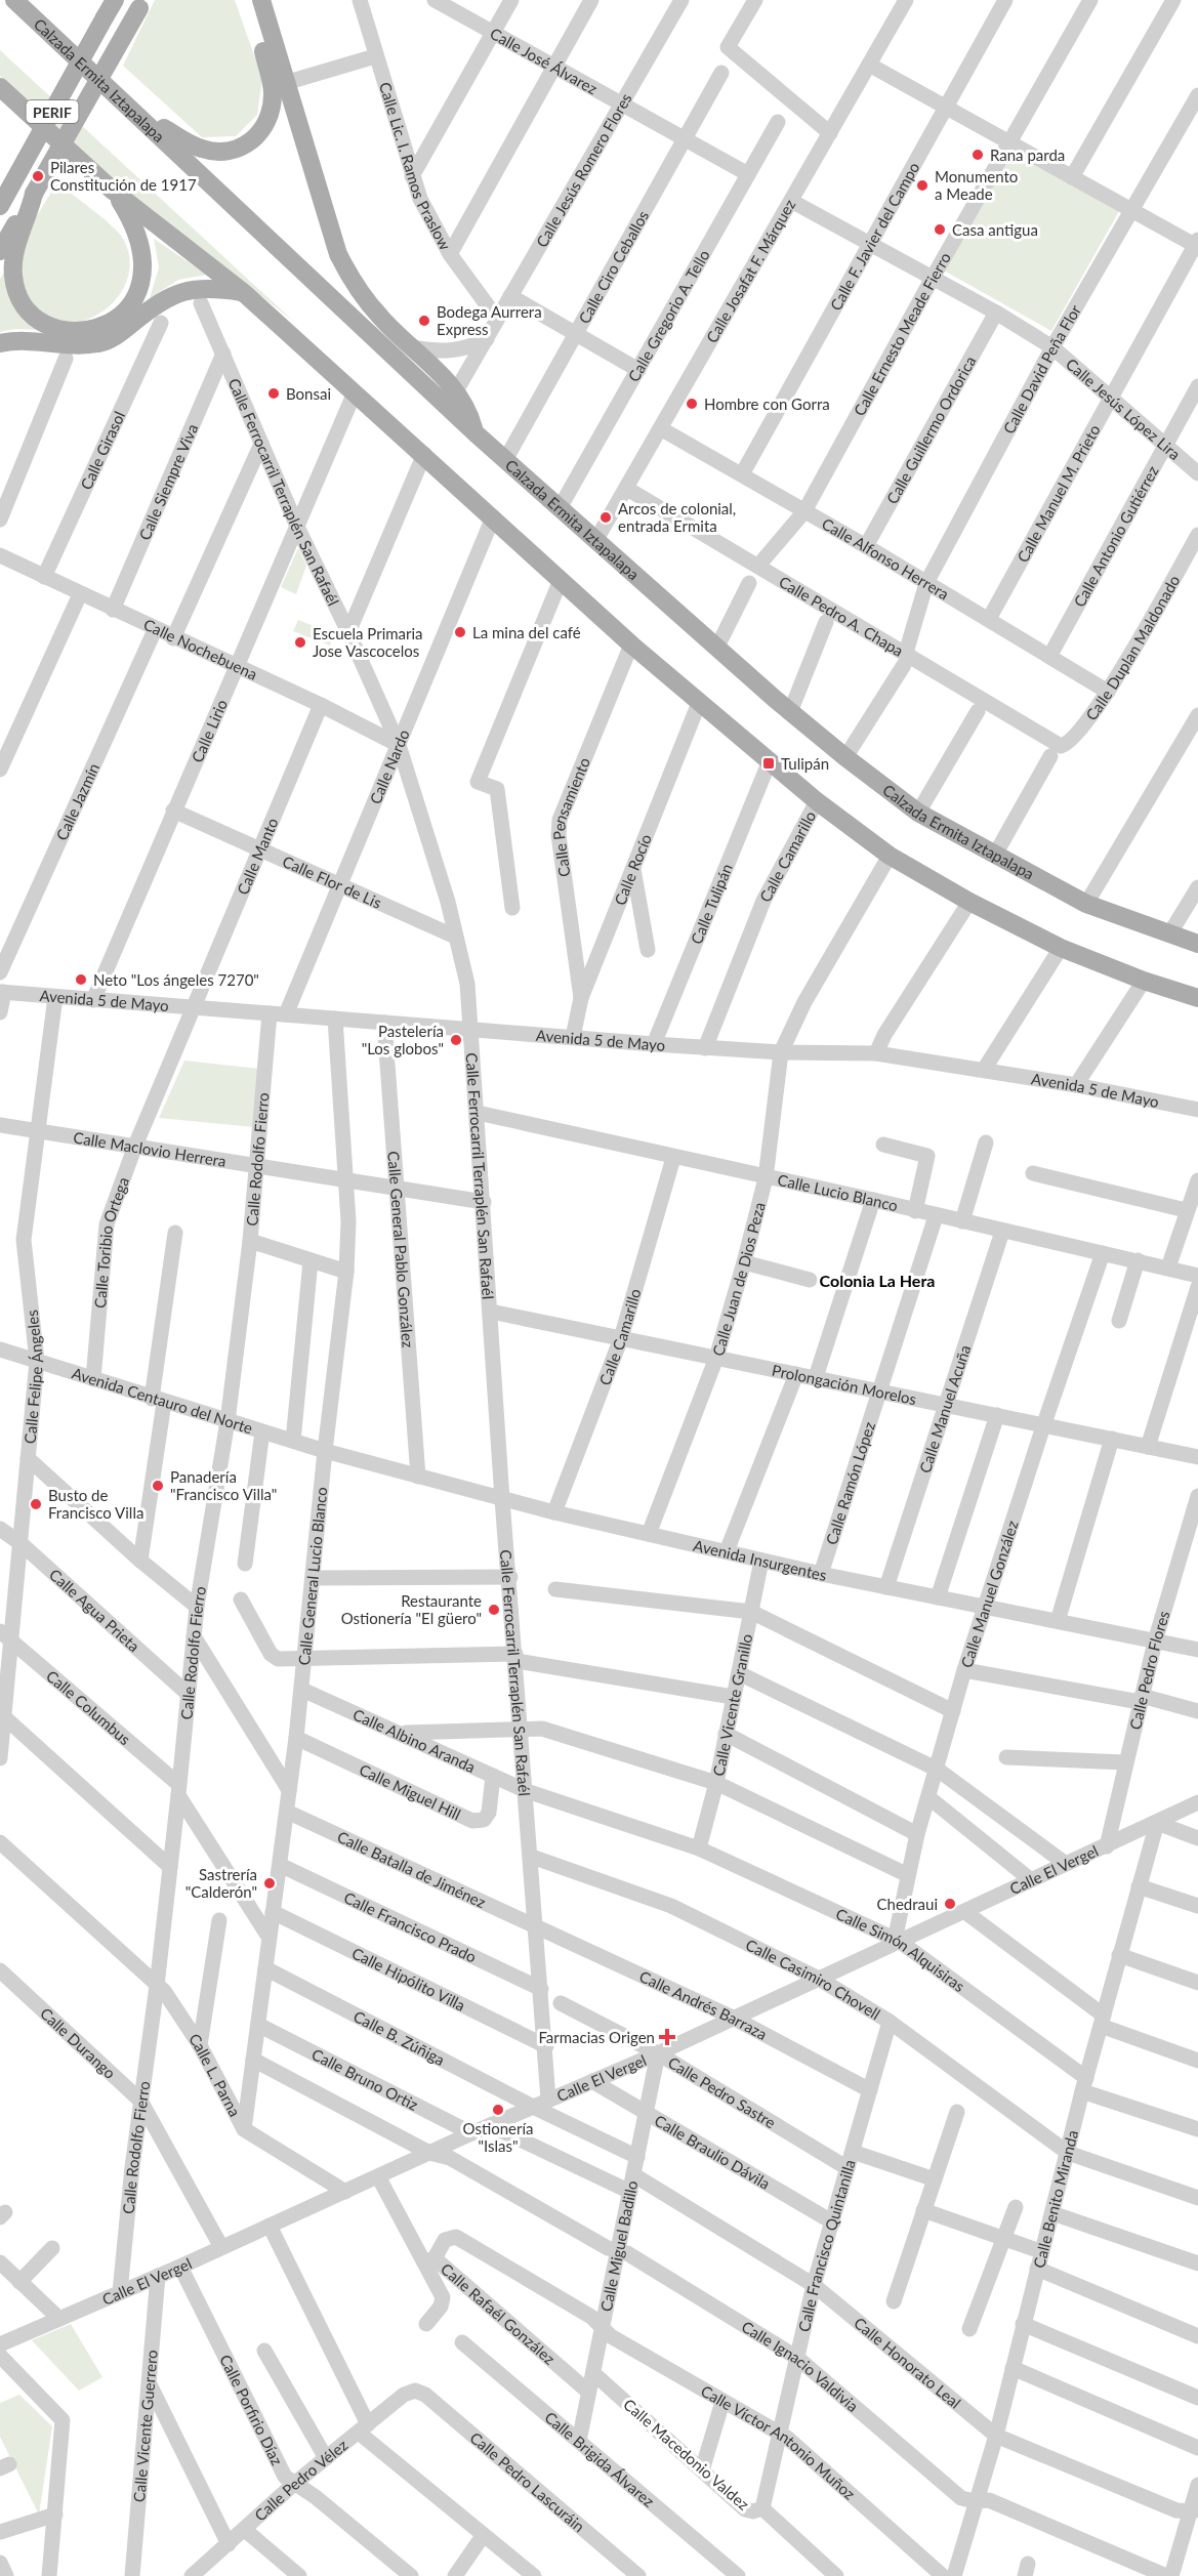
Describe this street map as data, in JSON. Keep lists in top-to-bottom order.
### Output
{
  "streets": {
    "main road": ["Calzada Ermita Iztapalapa", "PERIF"],
    "street": [
      "Calle José Álvarez",
      "Calle Lic. I. Ramos Praslow",
      "Calle Jesús Romero Flores",
      "Calle F. Javier del Campo",
      "Calle Ciro Ceballos",
      "Calle Josafat F. Márquez",
      "Calle Gregorio A. Tello",
      "Calle Ernesto Meade Fierro",
      "Calle David Peña Flor",
      "Calle Jesús López Lira",
      "Calle Guillermo Ordorica",
      "Calle Girasol",
      "Calle Siempre Viva",
      "Calle Ferrocarril Terraplén San Rafaél",
      "Calle Manuel M. Prieto",
      "Calle Antonio Gutiérrez",
      "Calle Alfonso Herrera",
      "Calle Pedro A. Chapa",
      "Calle Duplan Maldonado",
      "Calle Nochebuena",
      "Calle Lirio",
      "Calle Nardo",
      "Calle Jazmín",
      "Calle Pensamiento",
      "Calle Manto",
      "Calle Camarillo",
      "Calle Rocío",
      "Calle Flor de Lis",
      "Calle Tulipán",
      "Avenida 5 de Mayo",
      "Calle Maclovio Herrera",
      "Calle Rodolfo Fierro",
      "Calle Lucio Blanco",
      "Calle Toribio Ortega",
      "Calle General Pablo González",
      "Calle Juan de Dios Peza",
      "Calle Felipe Ángeles",
      "Prolongación Morelos",
      "Avenida Centauro del Norte",
      "Calle Manuel Acuña",
      "Calle Ramón López",
      "Avenida Insurgentes",
      "Calle General Lucio Blanco",
      "Calle Manuel González",
      "Calle Agua Prieta",
      "Calle Pedro Flores",
      "Calle Vicente Granillo",
      "Calle Columbus",
      "Calle Albino Aranda",
      "Calle Miguel Hill",
      "Calle Batalla de Jiménez",
      "Calle El Vergel",
      "Calle Francisco Prado",
      "Calle Simón Alquisiras",
      "Calle Hipólito Villa",
      "Calle Casimiro Chovell",
      "Calle Andrés Barraza",
      "Calle B. Zúñiga",
      "Calle Durango",
      "Calle L. Parna",
      "Calle Bruno Ortiz",
      "Calle Pedro Sastre",
      "Calle Braulio Dávila",
      "Calle Benito Miranda",
      "Calle Francisco Quintanilla",
      "Calle Miguel Badillo",
      "Calle Rafaél González",
      "Calle Honorato Leal",
      "Calle Ignacio Valdivia",
      "Calle Porfirio Díaz",
      "Calle Vicente Guerrero",
      "Calle Víctor Antonio Muñoz",
      "Calle Macedonio Valdez",
      "Calle Brigida Álvarez",
      "Calle Pedro Vélez",
      "Calle Pedro Lascuráin"
    ]
  },
  "crossings": [
    ["Calle José Álvarez", "Calle Jesús Romero Flores"],
    ["Calle José Álvarez", "Calle Ciro Ceballos"],
    ["Calle José Álvarez", "Calle Gregorio A. Tello"],
    ["Calzada Ermita Iztapalapa", "Calle Jesús Romero Flores"],
    ["Calzada Ermita Iztapalapa", "Calle Ciro Ceballos"],
    ["Calzada Ermita Iztapalapa", "Calle Josafat F. Márquez"],
    ["Calzada Ermita Iztapalapa", "Calle Gregorio A. Tello"],
    ["Calzada Ermita Iztapalapa", "Calle David Peña Flor"],
    ["Calle Lic. I. Ramos Praslow", "Calle Jesús Romero Flores"],
    ["Calle F. Javier del Campo", "Calle Jesús López Lira"],
    ["Calle F. Javier del Campo", "Calle Alfonso Herrera"],
    ["Calle Josafat F. Márquez", "Calle Jesús López Lira"],
    ["Calle Josafat F. Márquez", "Calle Alfonso Herrera"],
    ["Calle Josafat F. Márquez", "Calle Pedro A. Chapa"],
    ["Calle Ernesto Meade Fierro", "Calle Jesús López Lira"],
    ["Calle Ernesto Meade Fierro", "Calle Alfonso Herrera"],
    ["Calle Ernesto Meade Fierro", "Calle Pedro A. Chapa"],
    ["Calle David Peña Flor", "Calle Jesús López Lira"],
    ["Calle David Peña Flor", "Calle Alfonso Herrera"],
    ["Calle David Peña Flor", "Calle Pedro A. Chapa"],
    ["Calle Jesús López Lira", "Calle Guillermo Ordorica"],
    ["Calle Jesús López Lira", "Calle Manuel M. Prieto"],
    ["Calle Jesús López Lira", "Calle Antonio Gutiérrez"],
    ["Calle Guillermo Ordorica", "Calle Alfonso Herrera"],
    ["Calle Girasol", "Calle Nochebuena"],
    ["Calle Siempre Viva", "Calle Ferrocarril Terraplén San Rafaél"],
    ["Calle Siempre Viva", "Calle Nochebuena"],
    ["Calle Ferrocarril Terraplén San Rafaél", "Calle Nochebuena"],
    ["Calle Ferrocarril Terraplén San Rafaél", "Calle Lirio"],
    ["Calle Ferrocarril Terraplén San Rafaél", "Calle Nardo"],
    ["Calle Ferrocarril Terraplén San Rafaél", "Calle Flor de Lis"],
    ["Calle Ferrocarril Terraplén San Rafaél", "Avenida 5 de Mayo"],
    ["Calle Ferrocarril Terraplén San Rafaél", "Calle Maclovio Herrera"],
    ["Calle Ferrocarril Terraplén San Rafaél", "Calle Lucio Blanco"],
    ["Calle Ferrocarril Terraplén San Rafaél", "Prolongación Morelos"],
    ["Calle Ferrocarril Terraplén San Rafaél", "Avenida Insurgentes"],
    ["Calle Ferrocarril Terraplén San Rafaél", "Calle Albino Aranda"],
    ["Calle Ferrocarril Terraplén San Rafaél", "Calle Batalla de Jiménez"],
    ["Calle Ferrocarril Terraplén San Rafaél", "Calle El Vergel"],
    ["Calle Ferrocarril Terraplén San Rafaél", "Calle Francisco Prado"],
    ["Calle Ferrocarril Terraplén San Rafaél", "Calle Hipólito Villa"],
    ["Calle Ferrocarril Terraplén San Rafaél", "Calle Casimiro Chovell"],
    ["Calle Ferrocarril Terraplén San Rafaél", "Calle Andrés Barraza"],
    ["Calle Manuel M. Prieto", "Calle Alfonso Herrera"],
    ["Calle Antonio Gutiérrez", "Calle Alfonso Herrera"],
    ["Calle Alfonso Herrera", "Calle Duplan Maldonado"],
    ["Calle Pedro A. Chapa", "Calle Duplan Maldonado"],
    ["Calle Nochebuena", "Calle Lirio"],
    ["Calle Nochebuena", "Calle Nardo"],
    ["Calle Nochebuena", "Calle Jazmín"],
    ["Calle Nochebuena", "Calle Manto"],
    ["Calle Lirio", "Calle Flor de Lis"],
    ["Calle Lirio", "Avenida 5 de Mayo"],
    ["Calle Nardo", "Calle Flor de Lis"],
    ["Calle Nardo", "Avenida 5 de Mayo"],
    ["Calle Pensamiento", "Calle Rocío"],
    ["Calle Manto", "Calle Flor de Lis"],
    ["Calle Manto", "Avenida 5 de Mayo"],
    ["Calle Manto", "Calle Toribio Ortega"],
    ["Calle Camarillo", "Avenida 5 de Mayo"],
    ["Calle Camarillo", "Calle Lucio Blanco"],
    ["Calle Camarillo", "Prolongación Morelos"],
    ["Calle Camarillo", "Avenida Insurgentes"],
    ["Calle Rocío", "Avenida 5 de Mayo"],
    ["Calle Tulipán", "Avenida 5 de Mayo"],
    ["Avenida 5 de Mayo", "Calle Rodolfo Fierro"],
    ["Avenida 5 de Mayo", "Calle Toribio Ortega"],
    ["Avenida 5 de Mayo", "Calle General Pablo González"],
    ["Avenida 5 de Mayo", "Calle Juan de Dios Peza"],
    ["Avenida 5 de Mayo", "Calle Felipe Ángeles"],
    ["Avenida 5 de Mayo", "Calle General Lucio Blanco"],
    ["Calle Maclovio Herrera", "Calle Rodolfo Fierro"],
    ["Calle Maclovio Herrera", "Calle Toribio Ortega"],
    ["Calle Maclovio Herrera", "Calle General Pablo González"],
    ["Calle Maclovio Herrera", "Calle Felipe Ángeles"],
    ["Calle Maclovio Herrera", "Calle General Lucio Blanco"],
    ["Calle Rodolfo Fierro", "Avenida Centauro del Norte"],
    ["Calle Rodolfo Fierro", "Calle Agua Prieta"],
    ["Calle Rodolfo Fierro", "Calle Columbus"],
    ["Calle Rodolfo Fierro", "Calle El Vergel"],
    ["Calle Rodolfo Fierro", "Calle Durango"],
    ["Calle Rodolfo Fierro", "Calle L. Parna"],
    ["Calle Lucio Blanco", "Calle Juan de Dios Peza"],
    ["Calle Lucio Blanco", "Calle Manuel Acuña"],
    ["Calle Lucio Blanco", "Calle Ramón López"],
    ["Calle Lucio Blanco", "Calle Manuel González"],
    ["Calle Toribio Ortega", "Avenida Centauro del Norte"],
    ["Calle General Pablo González", "Avenida Insurgentes"],
    ["Calle Juan de Dios Peza", "Prolongación Morelos"],
    ["Calle Juan de Dios Peza", "Avenida Insurgentes"],
    ["Calle Felipe Ángeles", "Avenida Centauro del Norte"],
    ["Calle Felipe Ángeles", "Calle Agua Prieta"],
    ["Calle Felipe Ángeles", "Calle Columbus"],
    ["Prolongación Morelos", "Calle Manuel Acuña"],
    ["Prolongación Morelos", "Calle Ramón López"],
    ["Prolongación Morelos", "Calle Manuel González"],
    ["Avenida Centauro del Norte", "Avenida Insurgentes"],
    ["Avenida Centauro del Norte", "Calle General Lucio Blanco"],
    ["Calle Manuel Acuña", "Avenida Insurgentes"],
    ["Calle Ramón López", "Avenida Insurgentes"],
    ["Avenida Insurgentes", "Calle General Lucio Blanco"],
    ["Avenida Insurgentes", "Calle Manuel González"],
    ["Avenida Insurgentes", "Calle Pedro Flores"],
    ["Avenida Insurgentes", "Calle Vicente Granillo"],
    ["Calle General Lucio Blanco", "Calle Columbus"],
    ["Calle General Lucio Blanco", "Calle Albino Aranda"],
    ["Calle General Lucio Blanco", "Calle Miguel Hill"],
    ["Calle General Lucio Blanco", "Calle Batalla de Jiménez"],
    ["Calle General Lucio Blanco", "Calle Francisco Prado"],
    ["Calle General Lucio Blanco", "Calle Hipólito Villa"],
    ["Calle General Lucio Blanco", "Calle B. Zúñiga"],
    ["Calle General Lucio Blanco", "Calle L. Parna"],
    ["Calle General Lucio Blanco", "Calle Bruno Ortiz"],
    ["Calle General Lucio Blanco", "Calle Ignacio Valdivia"],
    ["Calle Manuel González", "Calle El Vergel"],
    ["Calle Manuel González", "Calle Simón Alquisiras"],
    ["Calle Pedro Flores", "Calle El Vergel"],
    ["Calle Vicente Granillo", "Calle Albino Aranda"],
    ["Calle Vicente Granillo", "Calle Simón Alquisiras"],
    ["Calle Albino Aranda", "Calle Miguel Hill"],
    ["Calle Albino Aranda", "Calle Simón Alquisiras"],
    ["Calle Batalla de Jiménez", "Calle Andrés Barraza"],
    ["Calle El Vergel", "Calle Simón Alquisiras"],
    ["Calle El Vergel", "Calle Casimiro Chovell"],
    ["Calle El Vergel", "Calle Andrés Barraza"],
    ["Calle El Vergel", "Calle B. Zúñiga"],
    ["Calle El Vergel", "Calle Durango"],
    ["Calle El Vergel", "Calle L. Parna"],
    ["Calle El Vergel", "Calle Bruno Ortiz"],
    ["Calle El Vergel", "Calle Pedro Sastre"],
    ["Calle El Vergel", "Calle Braulio Dávila"],
    ["Calle El Vergel", "Calle Benito Miranda"],
    ["Calle El Vergel", "Calle Miguel Badillo"],
    ["Calle El Vergel", "Calle Rafaél González"],
    ["Calle El Vergel", "Calle Ignacio Valdivia"],
    ["Calle El Vergel", "Calle Porfirio Díaz"],
    ["Calle El Vergel", "Calle Vicente Guerrero"],
    ["Calle Simón Alquisiras", "Calle Benito Miranda"],
    ["Calle Casimiro Chovell", "Calle Benito Miranda"],
    ["Calle Casimiro Chovell", "Calle Francisco Quintanilla"],
    ["Calle Andrés Barraza", "Calle Francisco Quintanilla"],
    ["Calle B. Zúñiga", "Calle Miguel Badillo"],
    ["Calle Pedro Sastre", "Calle Francisco Quintanilla"],
    ["Calle Pedro Sastre", "Calle Miguel Badillo"],
    ["Calle Braulio Dávila", "Calle Francisco Quintanilla"],
    ["Calle Braulio Dávila", "Calle Miguel Badillo"],
    ["Calle Benito Miranda", "Calle Honorato Leal"],
    ["Calle Benito Miranda", "Calle Ignacio Valdivia"],
    ["Calle Benito Miranda", "Calle Víctor Antonio Muñoz"],
    ["Calle Francisco Quintanilla", "Calle Honorato Leal"],
    ["Calle Francisco Quintanilla", "Calle Ignacio Valdivia"],
    ["Calle Francisco Quintanilla", "Calle Víctor Antonio Muñoz"],
    ["Calle Francisco Quintanilla", "Calle Macedonio Valdez"],
    ["Calle Miguel Badillo", "Calle Rafaél González"],
    ["Calle Miguel Badillo", "Calle Honorato Leal"],
    ["Calle Miguel Badillo", "Calle Ignacio Valdivia"],
    ["Calle Miguel Badillo", "Calle Víctor Antonio Muñoz"],
    ["Calle Miguel Badillo", "Calle Macedonio Valdez"],
    ["Calle Miguel Badillo", "Calle Brigida Álvarez"],
    ["Calle Rafaél González", "Calle Víctor Antonio Muñoz"],
    ["Calle Porfirio Díaz", "Calle Pedro Vélez"],
    ["Calle Pedro Vélez", "Calle Pedro Lascuráin"]
  ],
  "districts": ["Colonia La Hera"],
  "places": {
    "other": [
      "Rana parda",
      "Pilares Constitución de 1917",
      "Monumento a Meade",
      "Casa antigua",
      "Bodega Aurrera Express",
      "Bonsai",
      "Hombre con Gorra",
      "Arcos de colonial, entrada Ermita",
      "La mina del café",
      "Escuela Primaria Jose Vascocelos",
      "Neto \"Los ángeles 7270\"",
      "Pastelería \"Los globos\"",
      "Panadería \"Francisco Villa\"",
      "Busto de Francisco Villa",
      "Restaurante Ostionería \"El güero\"",
      "Sastrería \"Calderón\"",
      "Chedraui",
      "Ostionería \"Islas\""
    ],
    "transit": ["Tulipán"],
    "health": ["Farmacias Origen"]
  }
}
